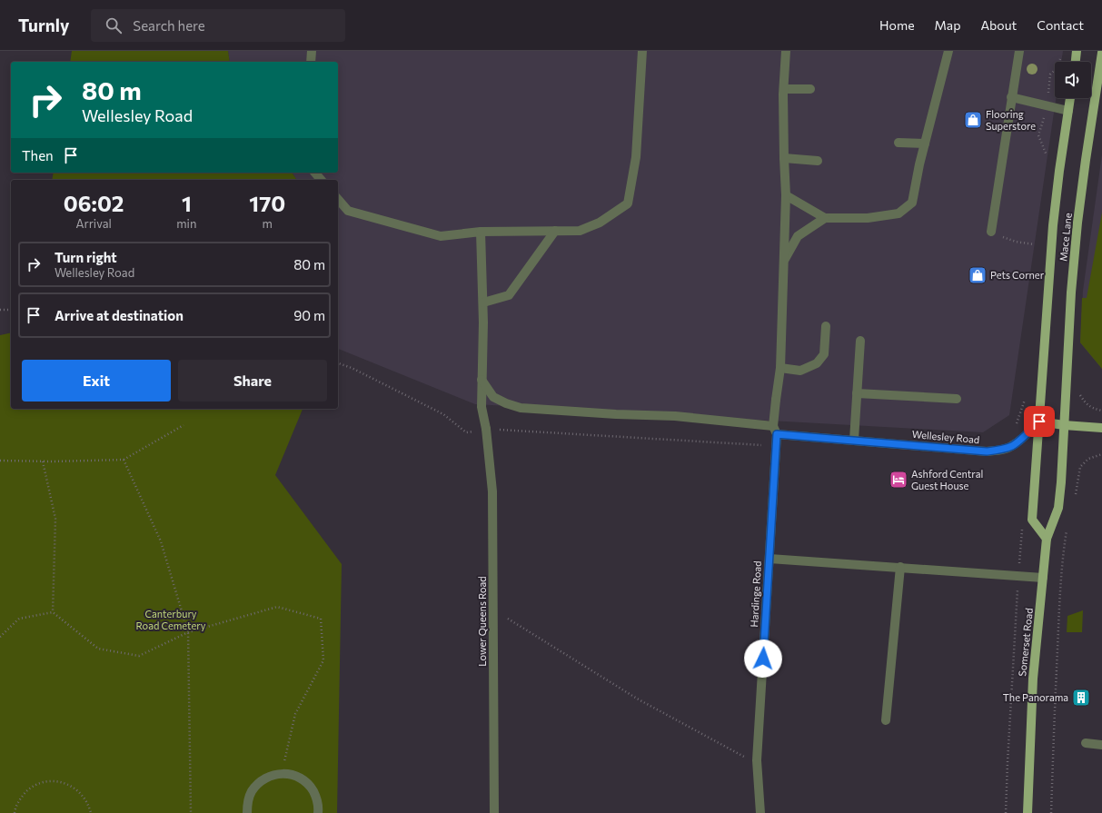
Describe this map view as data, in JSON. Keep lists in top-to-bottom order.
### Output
{
  "streets": {
    "main road": ["Mace Lane", "Somerset Road"],
    "street": ["Wellesley Road", "Hardinge Road", "Lower Queens Road"]
  },
  "crossings": [
    ["Mace Lane", "Wellesley Road"],
    ["Mace Lane", "Somerset Road"],
    ["Wellesley Road", "Hardinge Road"],
    ["Wellesley Road", "Lower Queens Road"]
  ],
  "parks": ["Canterbury Road Cemetery"],
  "places": {
    "shop": ["Flooring Superstore", "Pets Corner"],
    "hotel": ["Ashford Central Guest House"],
    "building": ["The Panorama"]
  },
  "page": {
    "header": "Turnly",
    "search": "Search here",
    "nav": [
      "Home",
      "Map",
      "About",
      "Contact"
    ],
    "turn": ["80 m", "Wellesley Road"],
    "then": "Then",
    "eta": [
      "06:02",
      "Arrival",
      "1",
      "min",
      "170",
      "m"
    ],
    "list": [
      {
        "name": "Turn right",
        "note": "Wellesley Road",
        "value": "80 m"
      },
      {
        "name": "Arrive at destination",
        "value": "90 m"
      }
    ],
    "buttons": ["Exit", "Share"]
  }
}
